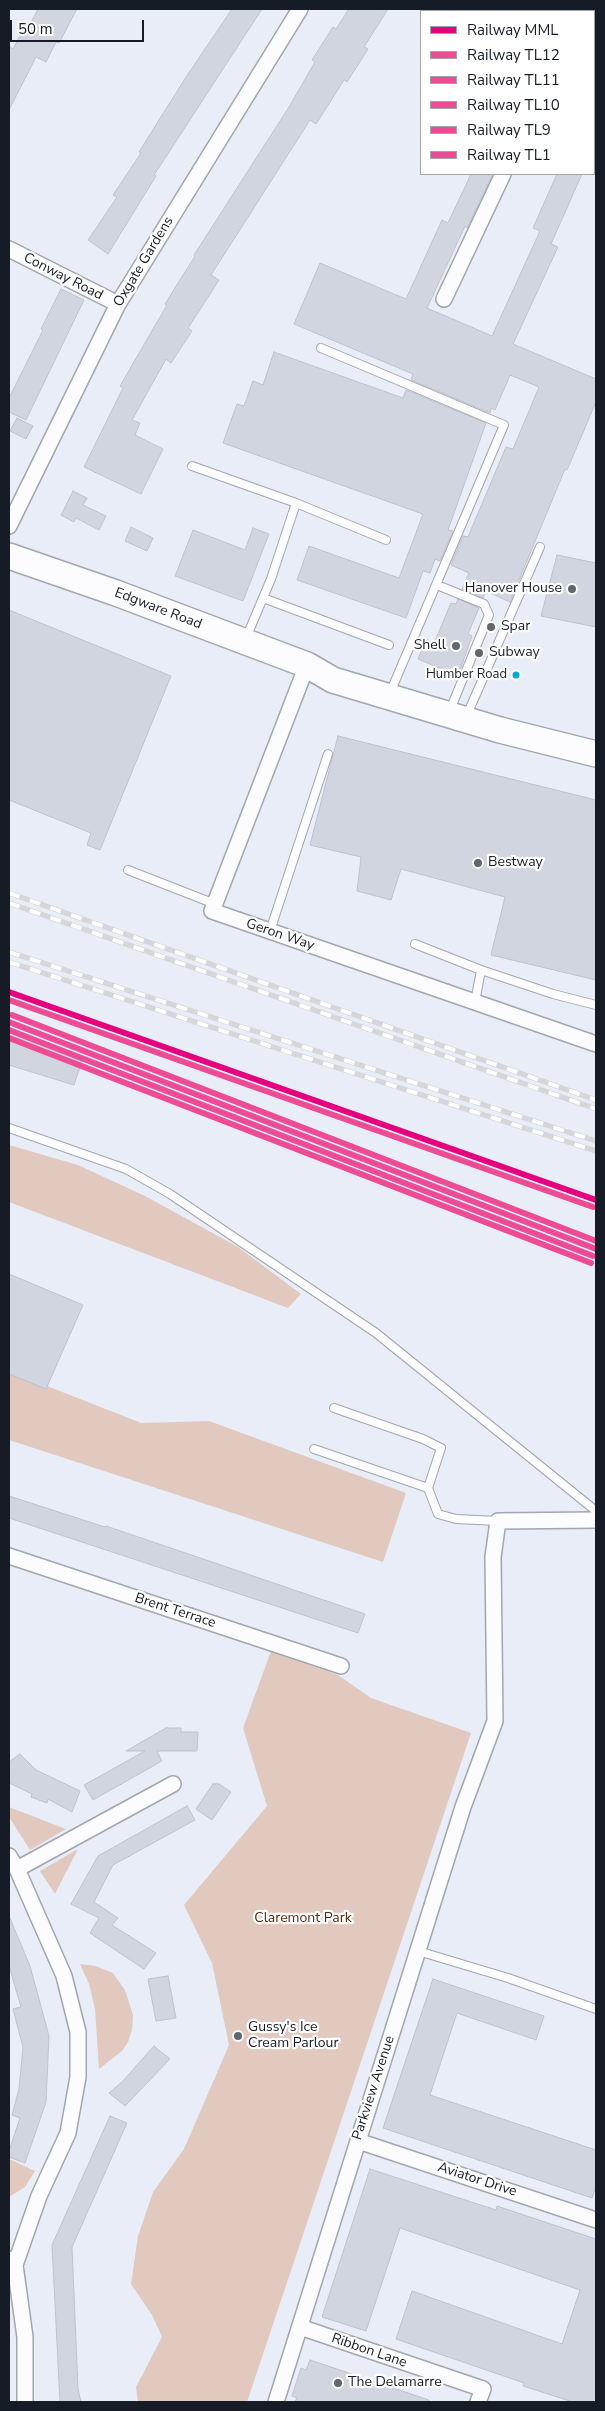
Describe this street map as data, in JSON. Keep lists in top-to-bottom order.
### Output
{
  "streets": {
    "main road": ["Edgware Road"],
    "street": [
      "Oxgate Gardens",
      "Conway Road",
      "Geron Way",
      "Brent Terrace",
      "Parkview Avenue",
      "Aviator Drive",
      "Ribbon Lane"
    ]
  },
  "crossings": [
    ["Oxgate Gardens", "Conway Road"],
    ["Parkview Avenue", "Aviator Drive"],
    ["Parkview Avenue", "Ribbon Lane"]
  ],
  "parks": ["Claremont Park"],
  "places": [
    "Hanover House",
    "Spar",
    "Shell",
    "Subway",
    "Humber Road",
    "Bestway",
    "Gussy's Ice Cream Parlour",
    "The Delamarre"
  ],
  "lines": [
    "rail line MML",
    "rail line TL1",
    "rail line TL10",
    "rail line TL12",
    "rail line TL11",
    "rail line TL9"
  ],
  "legend": [
    "Railway MML",
    "Railway TL12",
    "Railway TL11",
    "Railway TL10",
    "Railway TL9",
    "Railway TL1"
  ],
  "scale_bar": "50 m"
}
